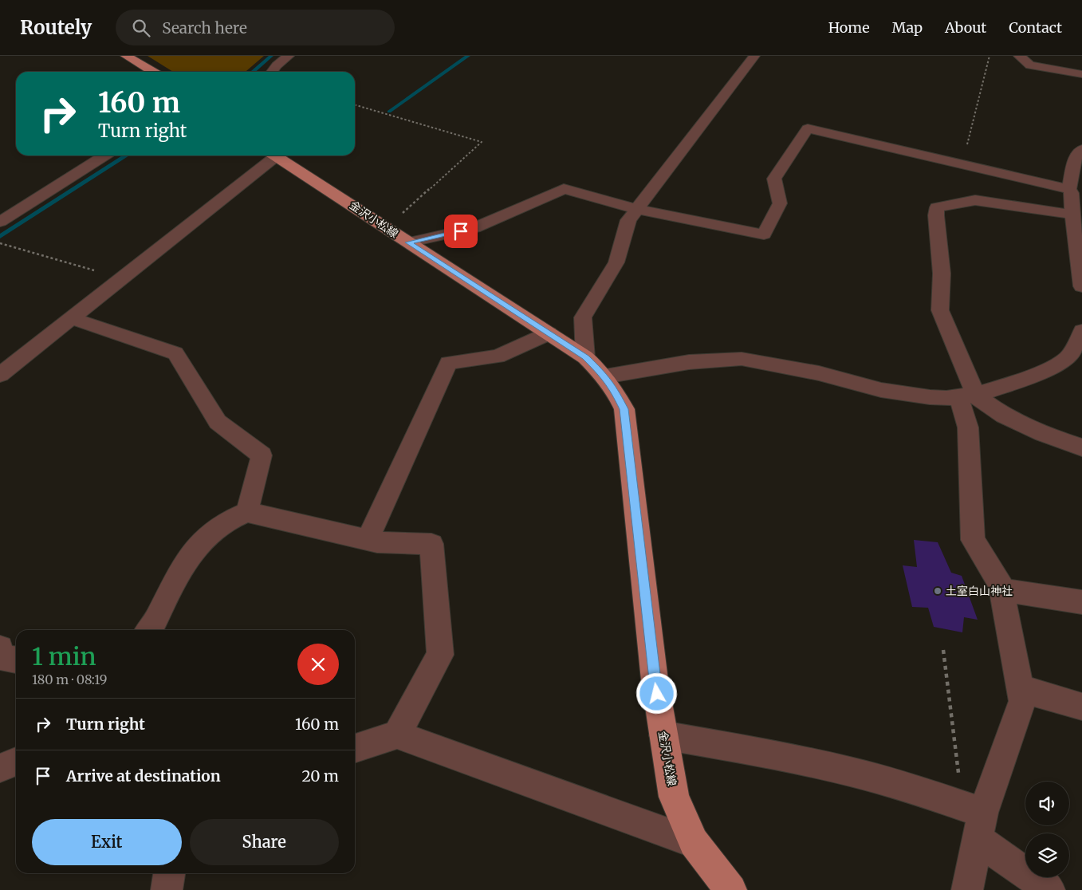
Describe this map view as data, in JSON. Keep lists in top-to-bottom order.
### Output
{
  "streets": {
    "main road": ["金沢小松線"]
  },
  "places": ["土室白山神社"],
  "page": {
    "header": "Routely",
    "search": "Search here",
    "nav": [
      "Home",
      "Map",
      "About",
      "Contact"
    ],
    "turn": ["160 m", "Turn right"],
    "heading": ["1 min", "180 m · 08:19"],
    "list": [
      {
        "name": "Turn right",
        "value": "160 m"
      },
      {
        "name": "Arrive at destination",
        "value": "20 m"
      }
    ],
    "buttons": ["Exit", "Share"]
  }
}
